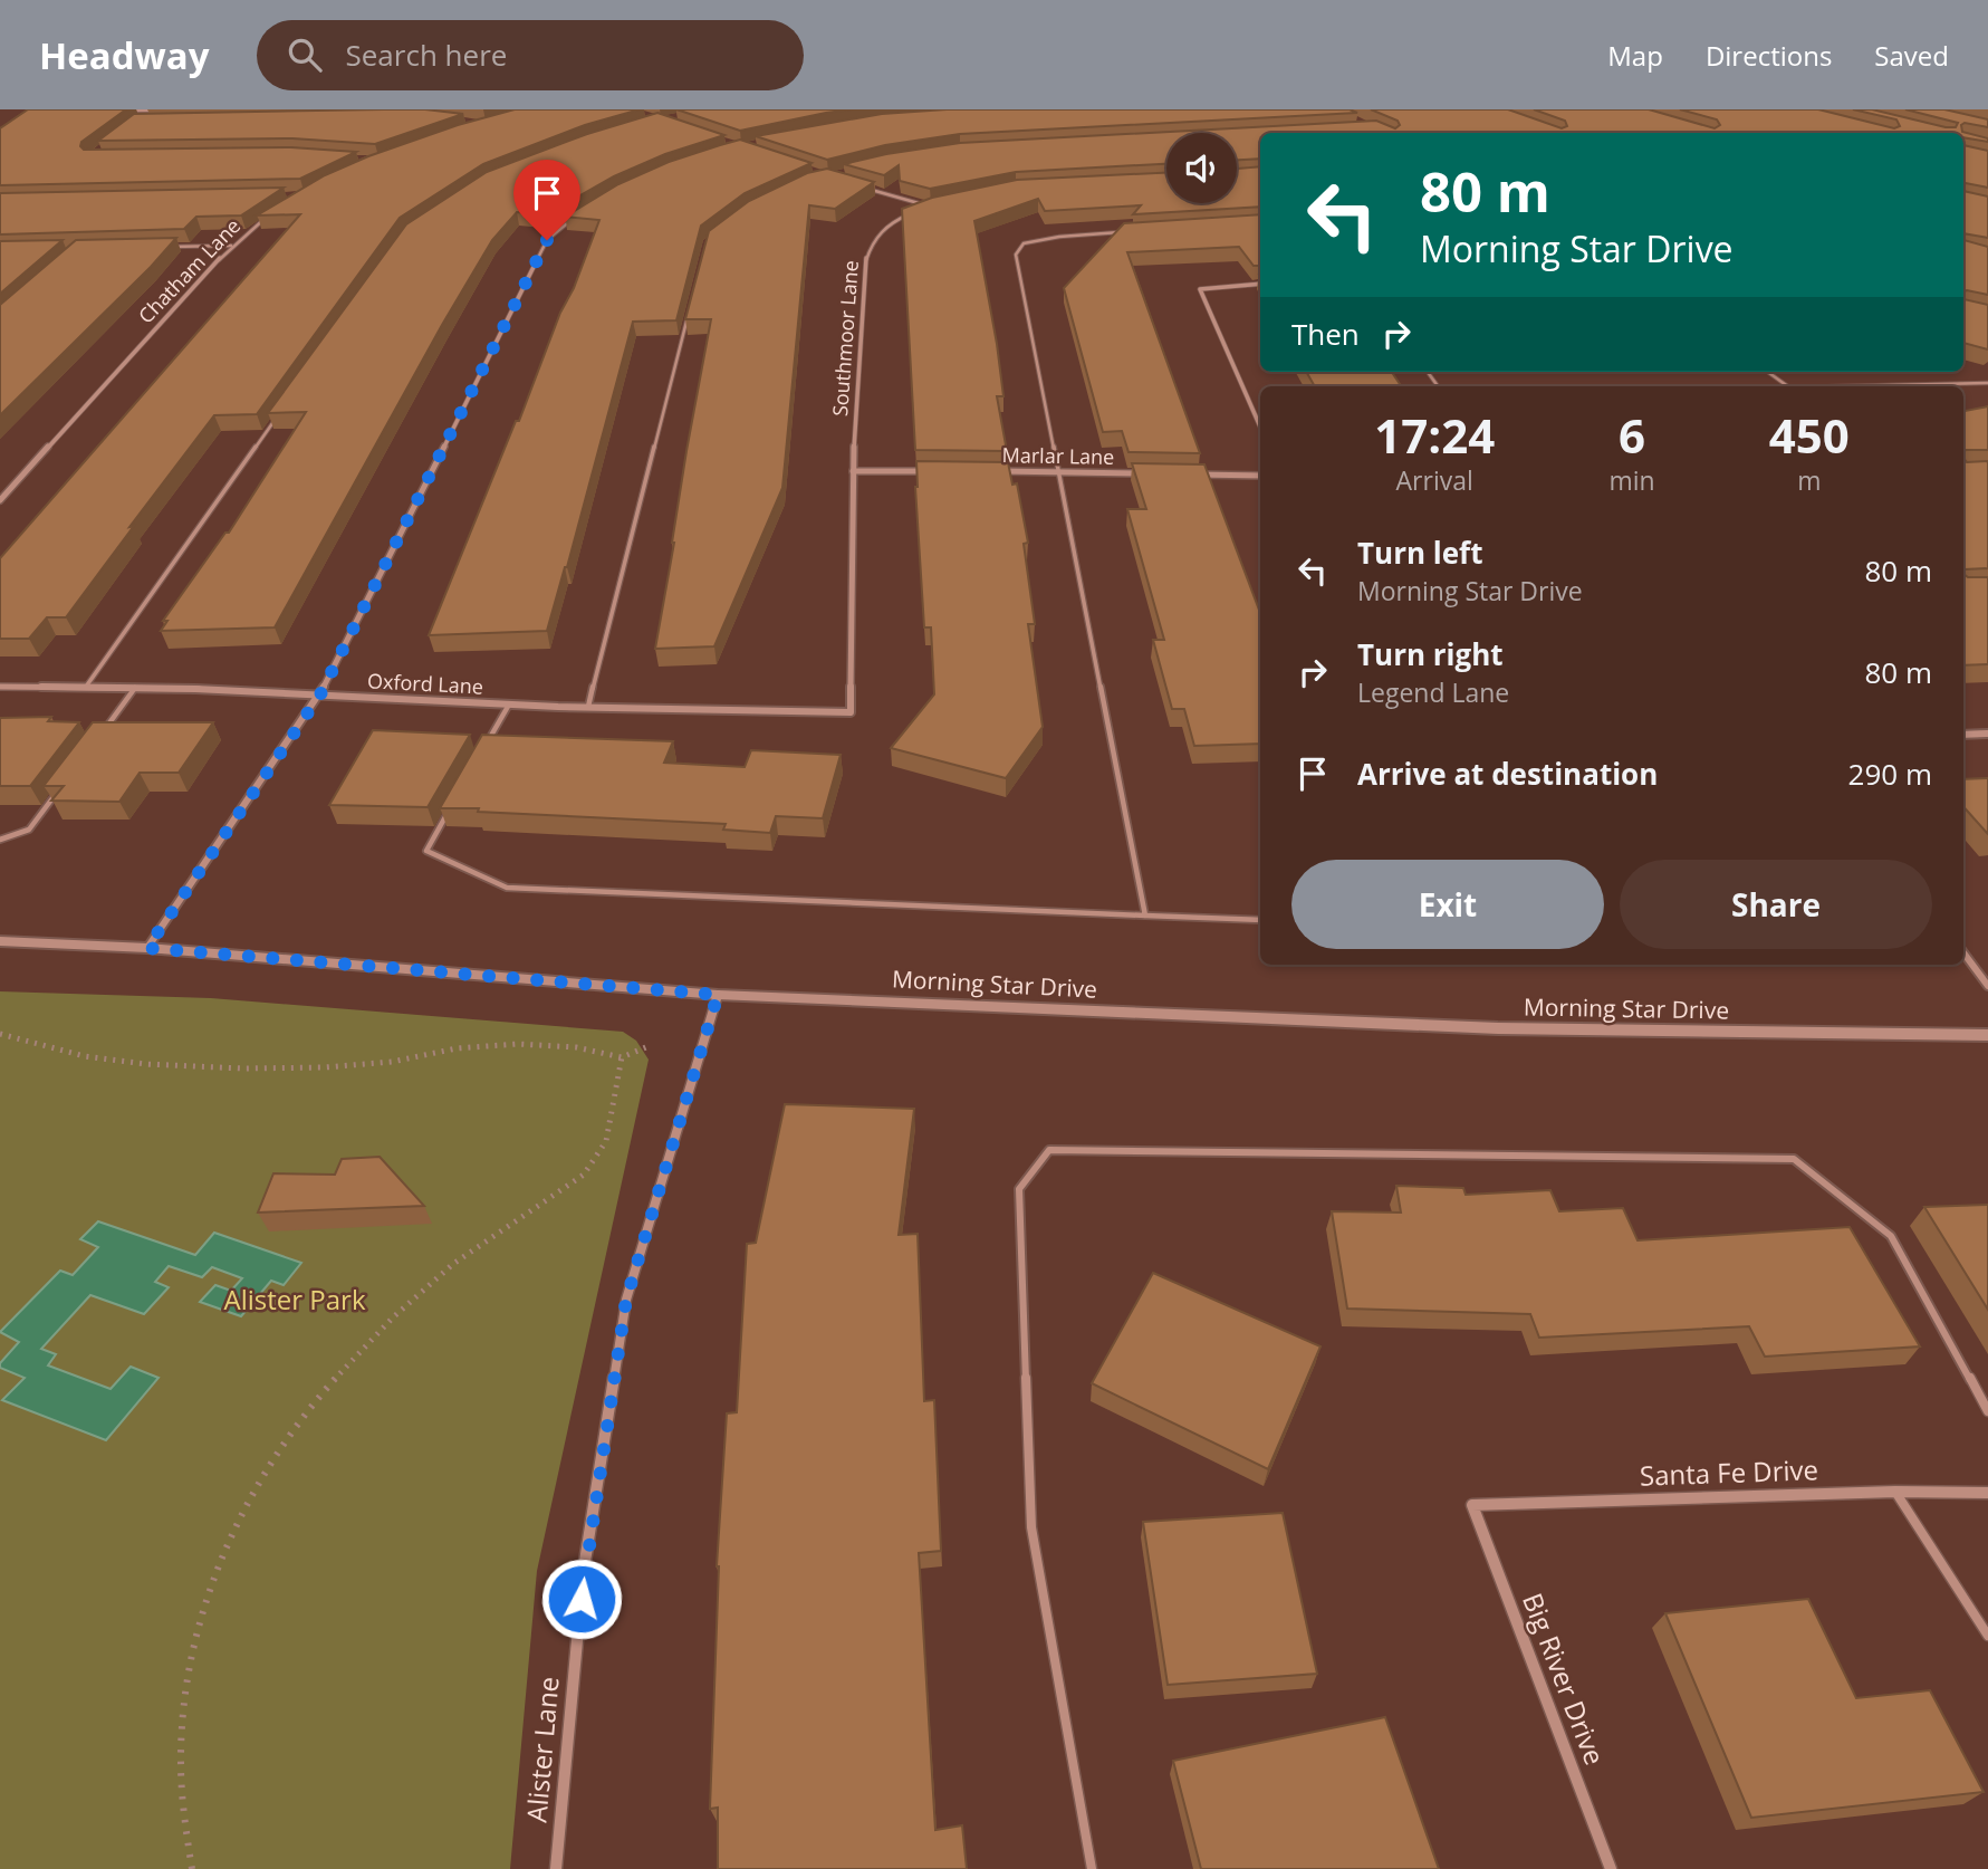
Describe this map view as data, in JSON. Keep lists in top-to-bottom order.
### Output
{
  "streets": {
    "street": [
      "Chatham Lane",
      "Southmoor Lane",
      "Marlar Lane",
      "Oxford Lane",
      "Morning Star Drive",
      "Santa Fe Drive",
      "Big River Drive",
      "Alister Lane"
    ]
  },
  "crossings": [
    ["Southmoor Lane", "Oxford Lane"],
    ["Morning Star Drive", "Alister Lane"],
    ["Santa Fe Drive", "Big River Drive"]
  ],
  "parks": ["Alister Park"],
  "page": {
    "header": "Headway",
    "search": "Search here",
    "nav": ["Map", "Directions", "Saved"],
    "turn": ["80 m", "Morning Star Drive"],
    "then": "Then",
    "eta": [
      "17:24",
      "Arrival",
      "6",
      "min",
      "450",
      "m"
    ],
    "list": [
      {
        "name": "Turn left",
        "note": "Morning Star Drive",
        "value": "80 m"
      },
      {
        "name": "Turn right",
        "note": "Legend Lane",
        "value": "80 m"
      },
      {
        "name": "Arrive at destination",
        "value": "290 m"
      }
    ],
    "buttons": ["Exit", "Share"]
  }
}
